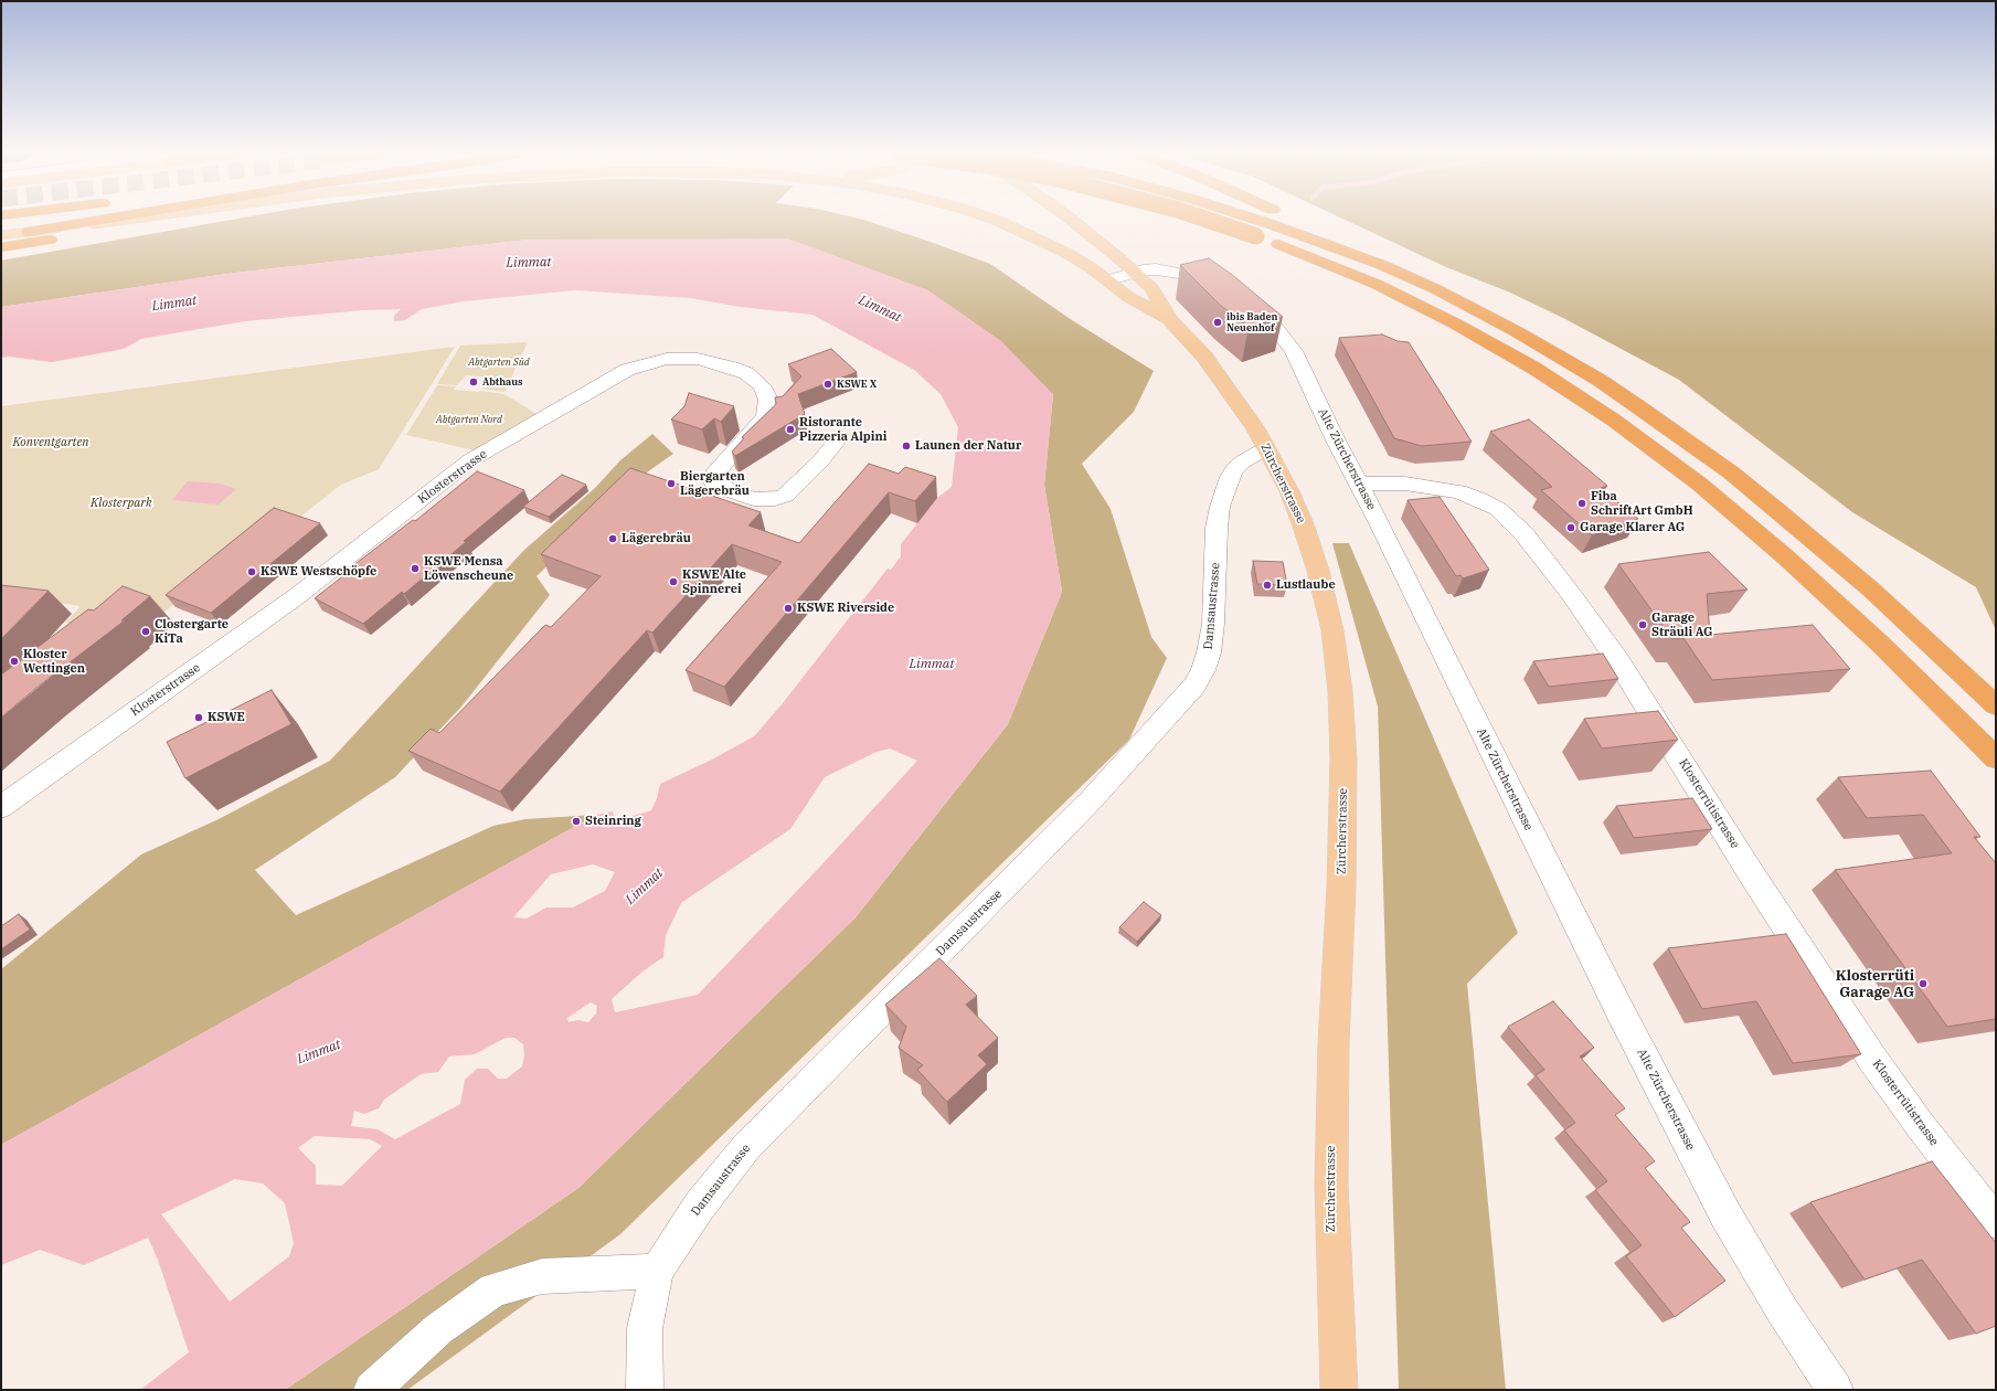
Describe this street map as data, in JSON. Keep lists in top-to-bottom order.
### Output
{
  "streets": {
    "main road": ["Zürcherstrasse"],
    "street": [
      "Alte Zürcherstrasse",
      "Klosterstrasse",
      "Damsaustrasse",
      "Klosterrütistrasse"
    ]
  },
  "crossings": [
    ["Alte Zürcherstrasse", "Klosterrütistrasse"],
    ["Zürcherstrasse", "Damsaustrasse"]
  ],
  "water": ["Limmat"],
  "parks": [
    "Abtgarten Süd",
    "Abtgarten Nord",
    "Konventgarten",
    "Klosterpark"
  ],
  "places": [
    "ibis Baden Neuenhof",
    "Abthaus",
    "KSWE X",
    "Ristorante Pizzeria Alpini",
    "Launen der Natur",
    "Biergarten Lägerebräu",
    "Fiba SchriftArt GmbH",
    "Garage Klarer AG",
    "Lägerebräu",
    "KSWE Mensa Löwenscheune",
    "KSWE Westschöpfe",
    "KSWE Alte Spinnerei",
    "Lustlaube",
    "KSWE Riverside",
    "Garage Sträuli AG",
    "Clostergarte KiTa",
    "Kloster Wettingen",
    "KSWE",
    "Steinring",
    "Klosterrüti Garage AG"
  ]
}
